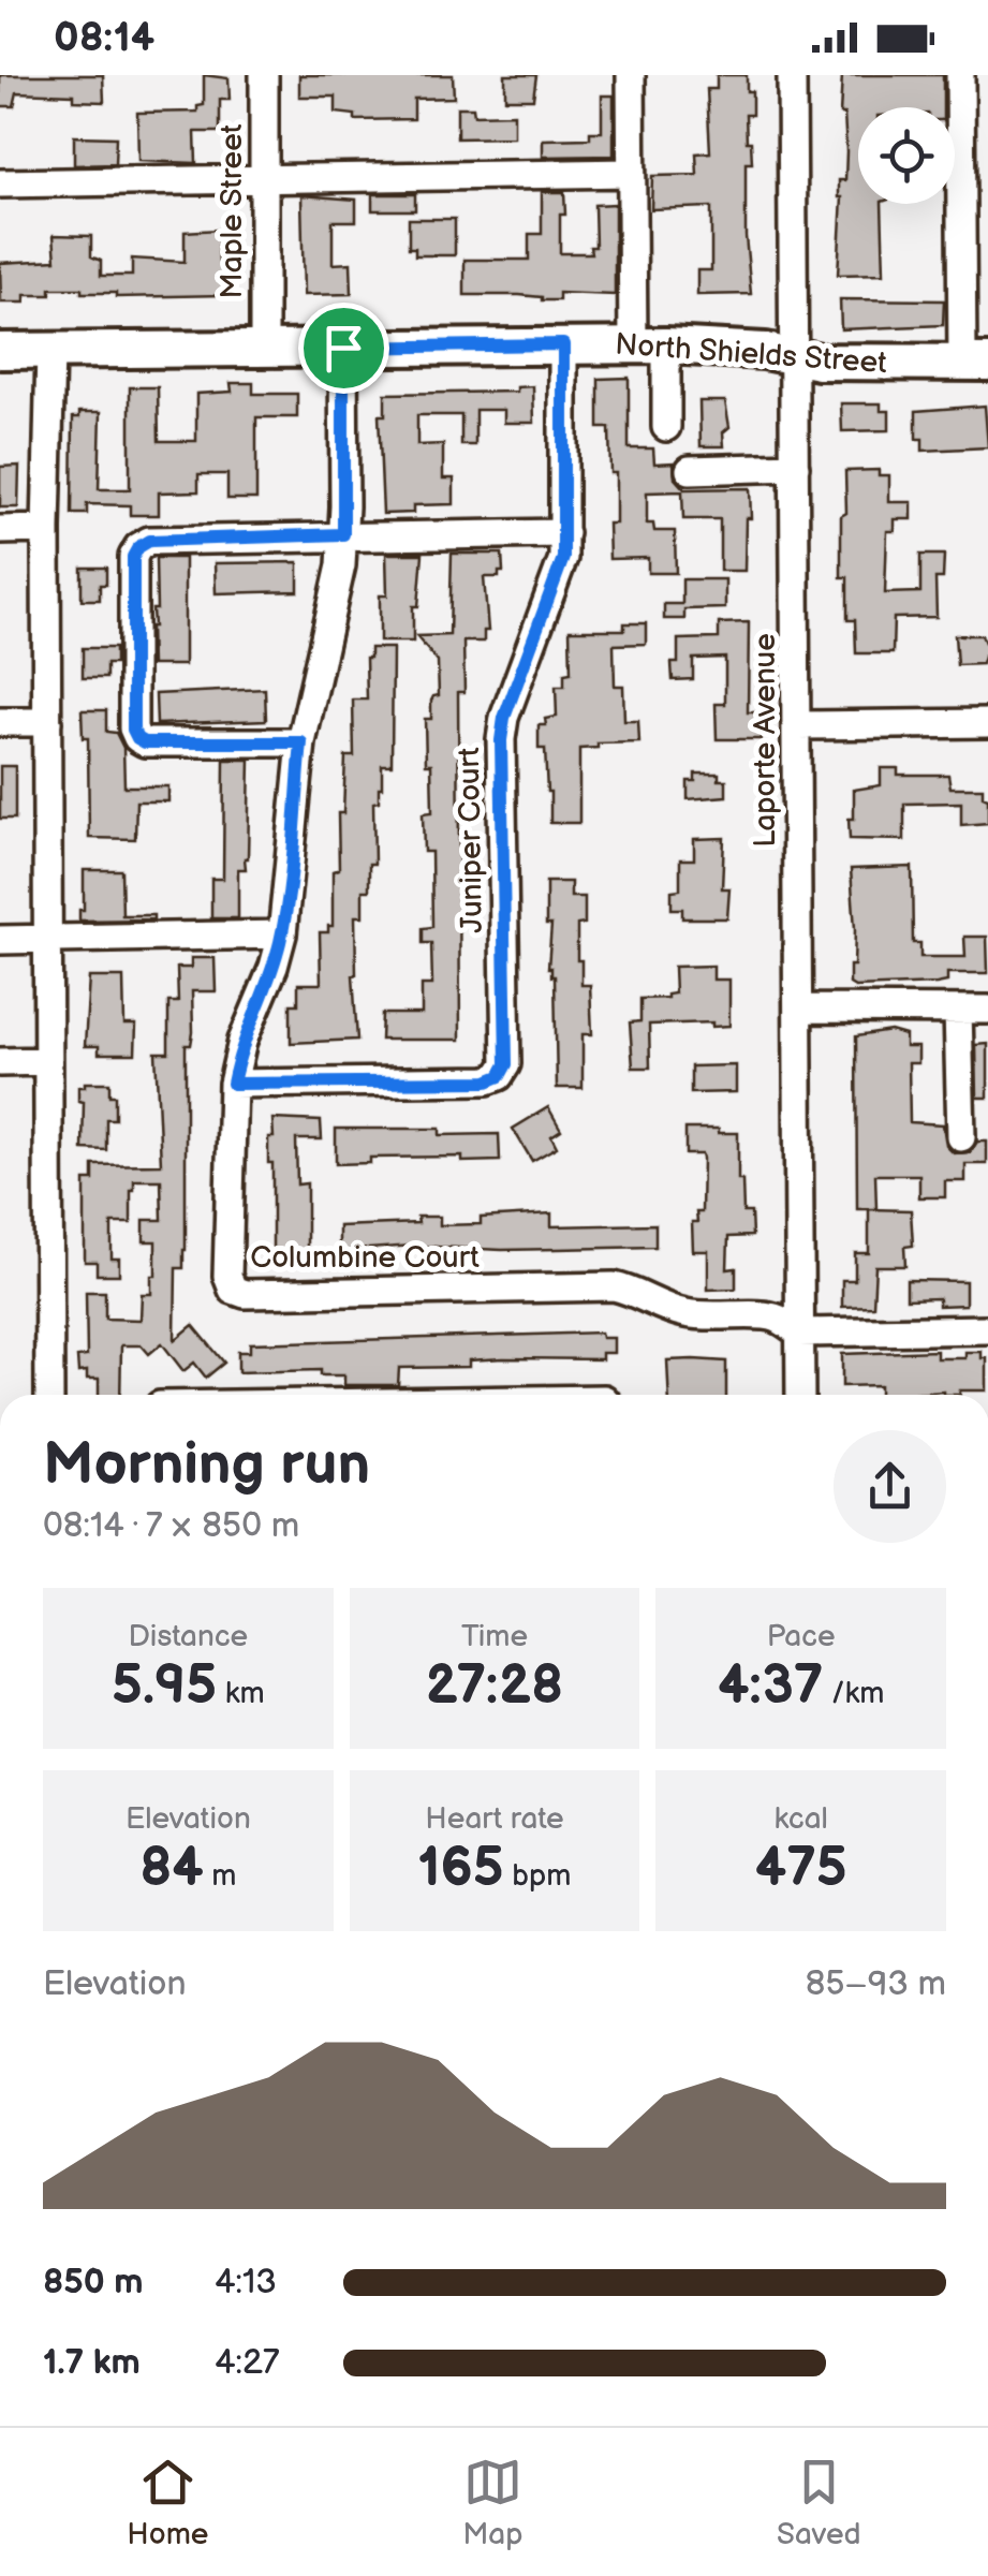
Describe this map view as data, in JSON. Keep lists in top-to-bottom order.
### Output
{
  "streets": {
    "main road": ["North Shields Street"],
    "street": [
      "Maple Street",
      "Laporte Avenue",
      "Juniper Court",
      "Columbine Court"
    ]
  },
  "crossings": [
    ["Maple Street", "North Shields Street"],
    ["North Shields Street", "Laporte Avenue"],
    ["North Shields Street", "Juniper Court"],
    ["North Shields Street", "Columbine Court"],
    ["Laporte Avenue", "Columbine Court"],
    ["Juniper Court", "Columbine Court"]
  ],
  "page": {
    "status": "08:14",
    "heading": ["Morning run", "08:14 · 7 × 850 m"],
    "stats": [
      ["Distance", "5.95 km"],
      ["Time", "27:28"],
      ["Pace", "4:37 /km"],
      ["Elevation", "84 m"],
      ["Heart rate", "165 bpm"],
      ["kcal", "475"]
    ],
    "chart": ["Elevation", "85–93 m"],
    "list": [
      {
        "name": "850 m",
        "note": "4:13"
      },
      {
        "name": "1.7 km",
        "note": "4:27"
      }
    ],
    "tabs": ["Home", "Map", "Saved"]
  }
}
